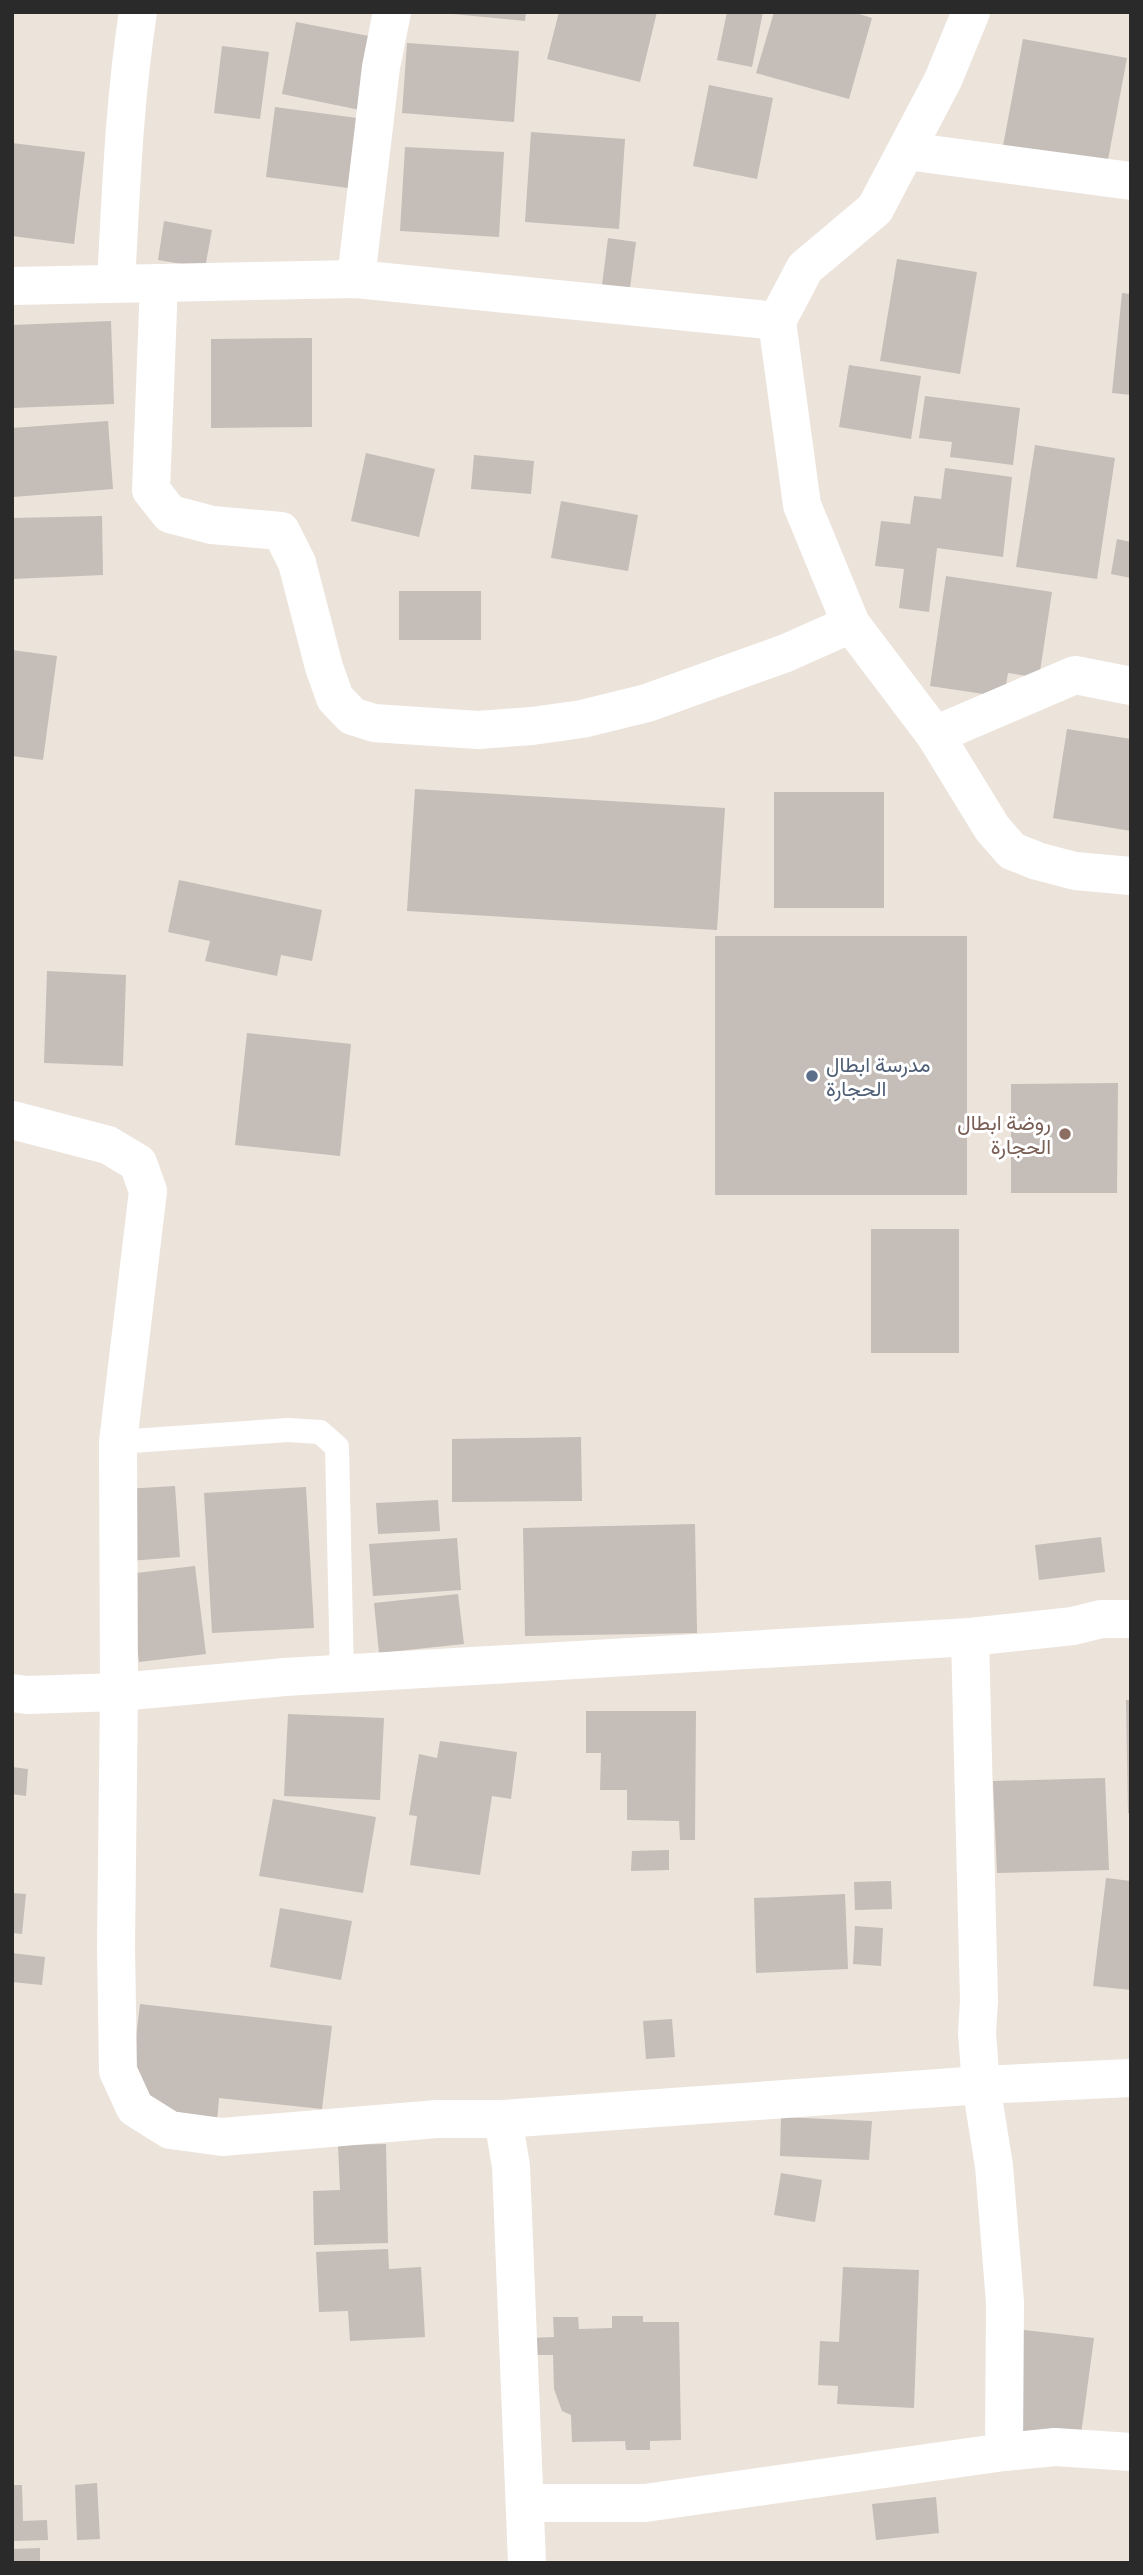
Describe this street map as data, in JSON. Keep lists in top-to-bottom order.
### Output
{
  "places": ["مدرسة ابطال الحجارة", "روضة ابطال الحجارة"]
}
